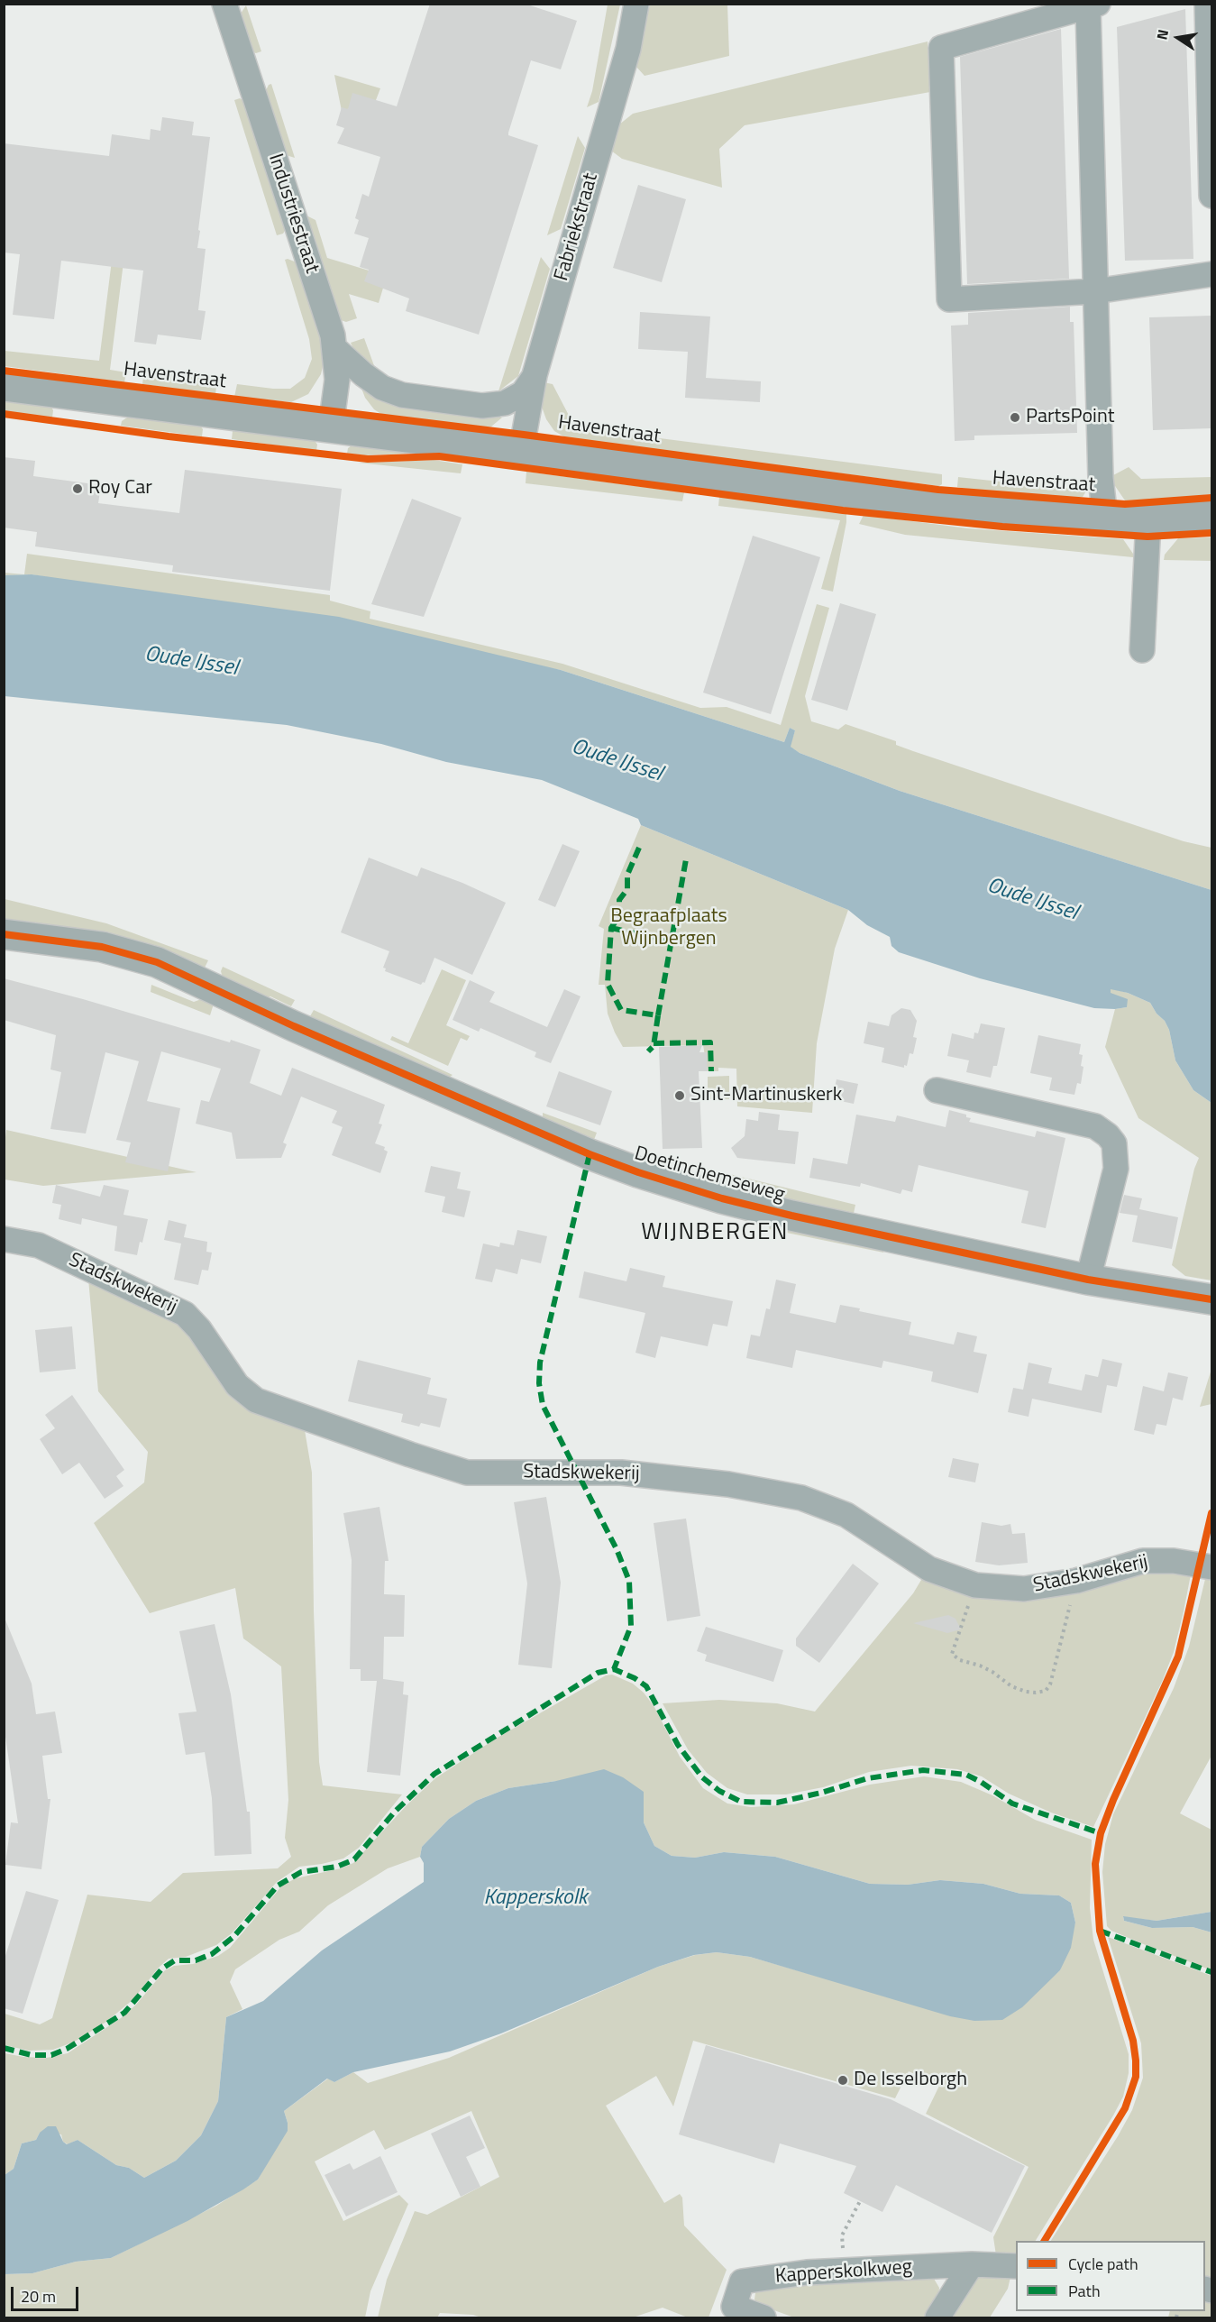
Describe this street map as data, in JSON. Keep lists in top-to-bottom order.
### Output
{
  "streets": {
    "street": [
      "Industriestraat",
      "Fabriekstraat",
      "Havenstraat",
      "Doetinchemseweg",
      "Stadskwekerij",
      "Kapperskolkweg"
    ]
  },
  "crossings": [
    ["Industriestraat", "Havenstraat"],
    ["Fabriekstraat", "Havenstraat"]
  ],
  "districts": ["WIJNBERGEN"],
  "water": ["Oude IJssel", "Kapperskolk"],
  "parks": ["Begraafplaats Wijnbergen"],
  "places": [
    "PartsPoint",
    "Roy Car",
    "Sint-Martinuskerk",
    "De Isselborgh"
  ],
  "legend": ["Cycle path", "Path"],
  "scale_bar": "20 m",
  "north": "left"
}
